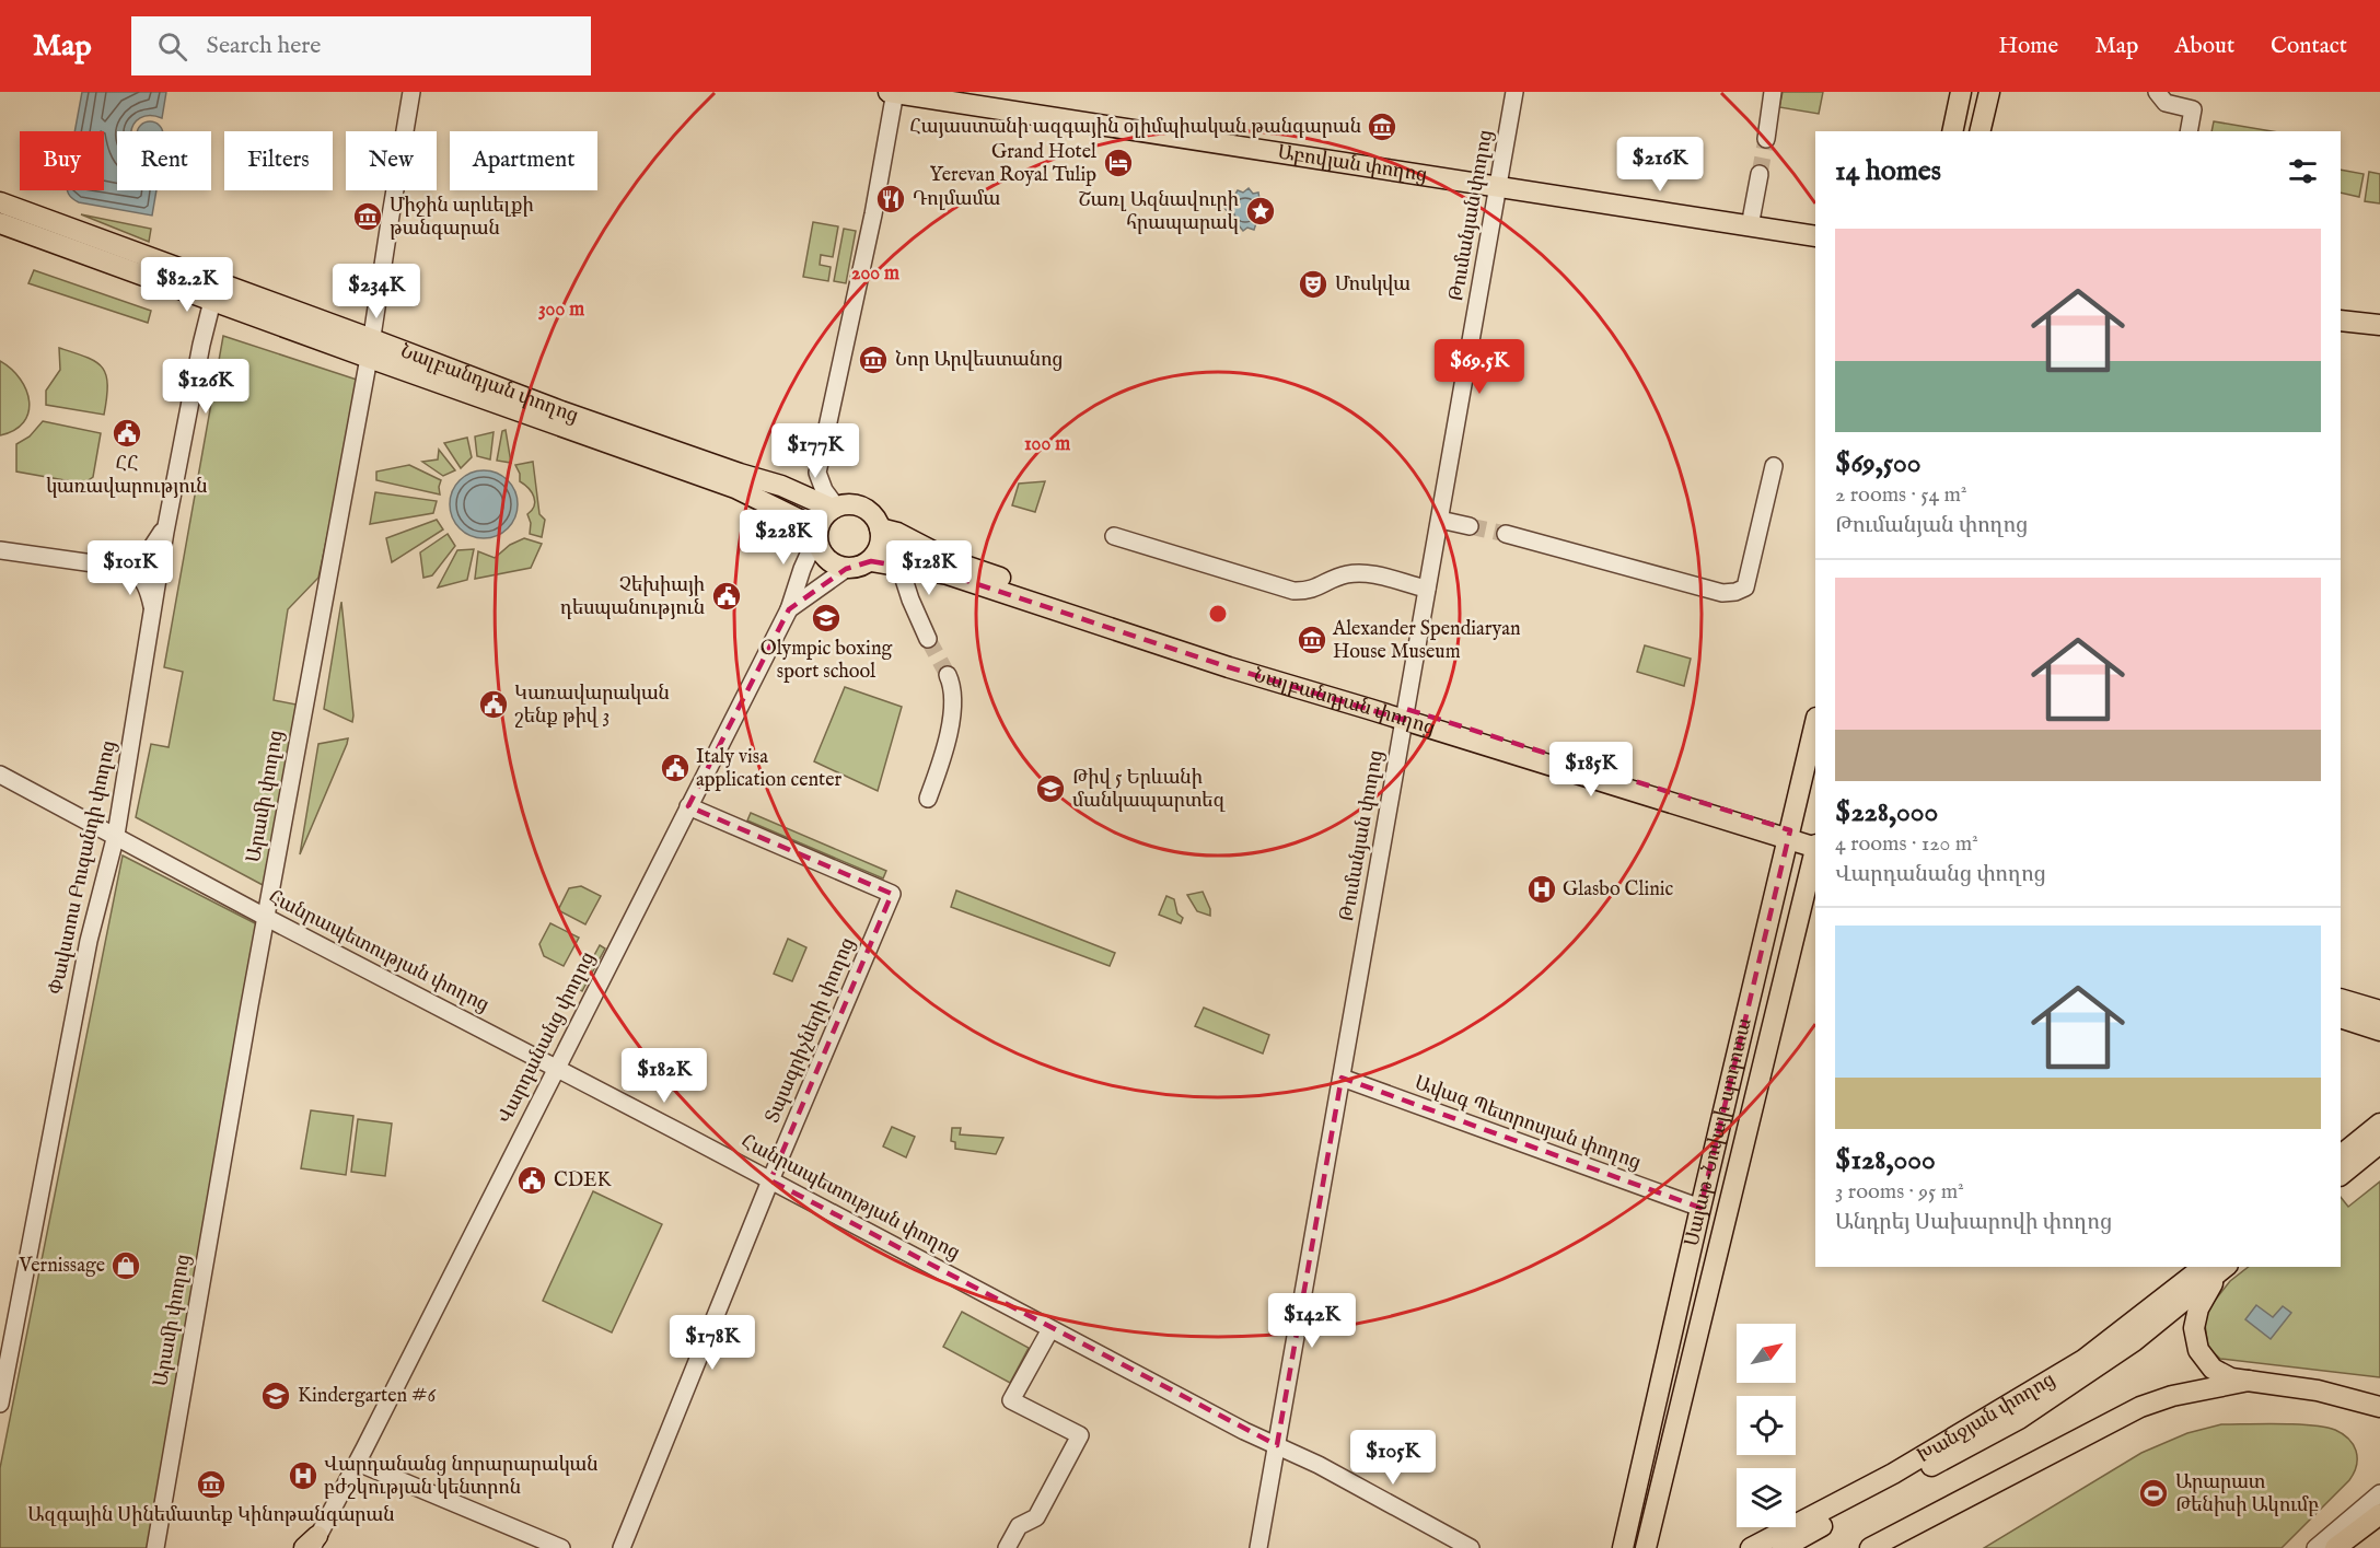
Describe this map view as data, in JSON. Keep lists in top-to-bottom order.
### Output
{
  "streets": {
    "main road": [
      "Աբովյան փողոց",
      "Նալբանդյան փողոց",
      "Սայաթ-Նովայի պողոտա",
      "Խանջյան փողոց"
    ],
    "street": [
      "Թումանյան փողոց",
      "Արամի փողոց",
      "Փավստոս Բուզանդի փողոց",
      "Հանրապետության փողոց",
      "Տպագրիչների փողոց",
      "Վարդանանց փողոց",
      "Ավագ Պետրոսյան փողոց"
    ]
  },
  "crossings": [
    ["Աբովյան փողոց", "Թումանյան փողոց"],
    ["Թումանյան փողոց", "Նալբանդյան փողոց"],
    ["Թումանյան փողոց", "Հանրապետության փողոց"],
    ["Թումանյան փողոց", "Ավագ Պետրոսյան փողոց"],
    ["Նալբանդյան փողոց", "Արամի փողոց"],
    ["Նալբանդյան փողոց", "Փավստոս Բուզանդի փողոց"],
    ["Նալբանդյան փողոց", "Վարդանանց փողոց"],
    ["Նալբանդյան փողոց", "Սայաթ-Նովայի պողոտա"],
    ["Արամի փողոց", "Հանրապետության փողոց"],
    ["Փավստոս Բուզանդի փողոց", "Հանրապետության փողոց"],
    ["Հանրապետության փողոց", "Տպագրիչների փողոց"],
    ["Հանրապետության փողոց", "Վարդանանց փողոց"],
    ["Տպագրիչների փողոց", "Վարդանանց փողոց"],
    ["Ավագ Պետրոսյան փողոց", "Սայաթ-Նովայի պողոտա"]
  ],
  "places": {
    "museum": [
      "Հայաստանի ազգային օլիմպիական թանգարան",
      "Միջին արևելքի թանգարան",
      "Նոր Արվեստանոց",
      "Alexander Spendiaryan House Museum",
      "Ազգային Սինեմատեք Կինոթանգարան"
    ],
    "hotel": ["Grand Hotel Yerevan Royal Tulip"],
    "restaurant": ["Դոլմամա"],
    "place": ["Շառլ Ազնավուրի հրապարակ"],
    "theatre": ["Մոսկվա"],
    "public building": [
      "ՀՀ կառավարություն",
      "Չեխիայի դեսպանություն",
      "Կառավարական շենք թիվ 3",
      "Italy visa application center",
      "CDEK"
    ],
    "school or university": ["Olympic boxing sport school", "Թիվ 5 Երևանի մանկապարտեզ", "Kindergarten #6"],
    "hospital": ["Glasbo Clinic", "Վարդանանց նորարարական բժշկության կենտրոն"],
    "shop": ["Vernissage"],
    "sports": ["Արարատ Թենիսի Ակումբ"]
  },
  "north": "top right",
  "page": {
    "header": "Map",
    "search": "Search here",
    "nav": [
      "Home",
      "Map",
      "About",
      "Contact"
    ],
    "chip": [
      "Buy",
      "Rent",
      "Filters",
      "New",
      "Apartment"
    ],
    "heading": "14 homes",
    "price": [
      "$216K",
      "$82.2K",
      "$234K",
      "$69.5K",
      "$126K",
      "$177K",
      "$228K",
      "$101K",
      "$128K",
      "$185K",
      "$182K",
      "$142K",
      "$178K",
      "$105K"
    ],
    "list": [
      {
        "name": "$69,500",
        "note": "2 rooms · 54 m² · Թումանյան փողոց"
      },
      {
        "name": "$228,000",
        "note": "4 rooms · 120 m² · Վարդանանց փողոց"
      },
      {
        "name": "$128,000",
        "note": "3 rooms · 95 m² · Անդրեյ Սախարովի փողոց"
      }
    ]
  },
  "rings": ["200 m", "300 m", "100 m"]
}
